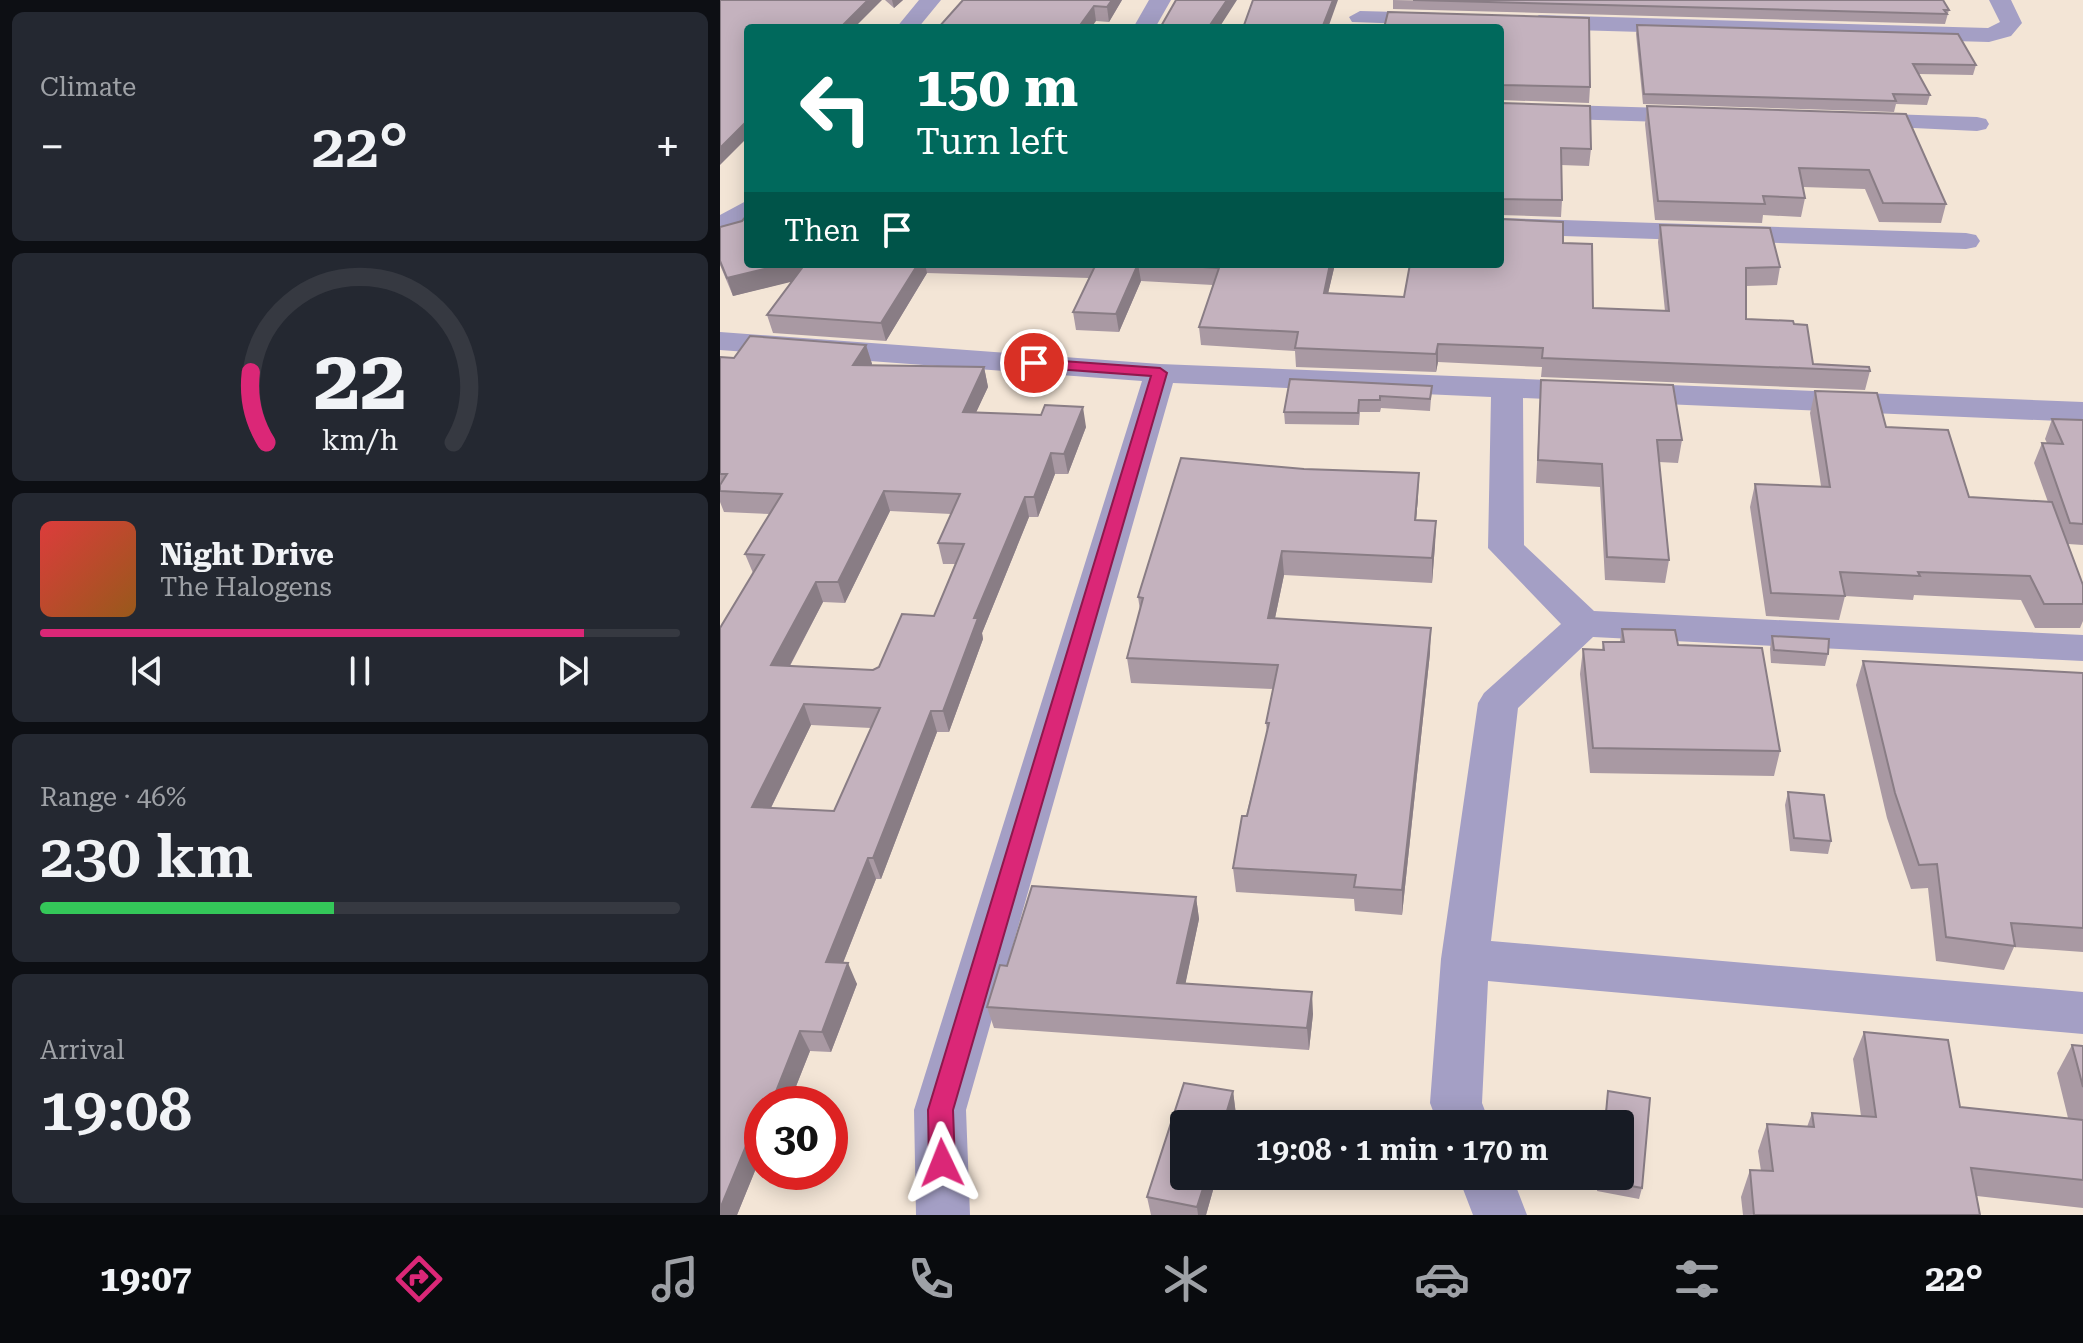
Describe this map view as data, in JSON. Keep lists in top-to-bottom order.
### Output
{
  "page": {
    "tile": [
      "Climate",
      ["Range · 46%", "230 km"],
      ["Arrival", "19:08"]
    ],
    "turn": ["150 m", "Turn left"],
    "heat": ["−", "22°", "+"],
    "then": "Then",
    "song": ["Night Drive", "The Halogens"],
    "limit": "30",
    "trip": "19:08 · 1 min · 170 m",
    "tabs": ["19:07", "22°"],
    "gauge": ["22", "km/h"]
  }
}
